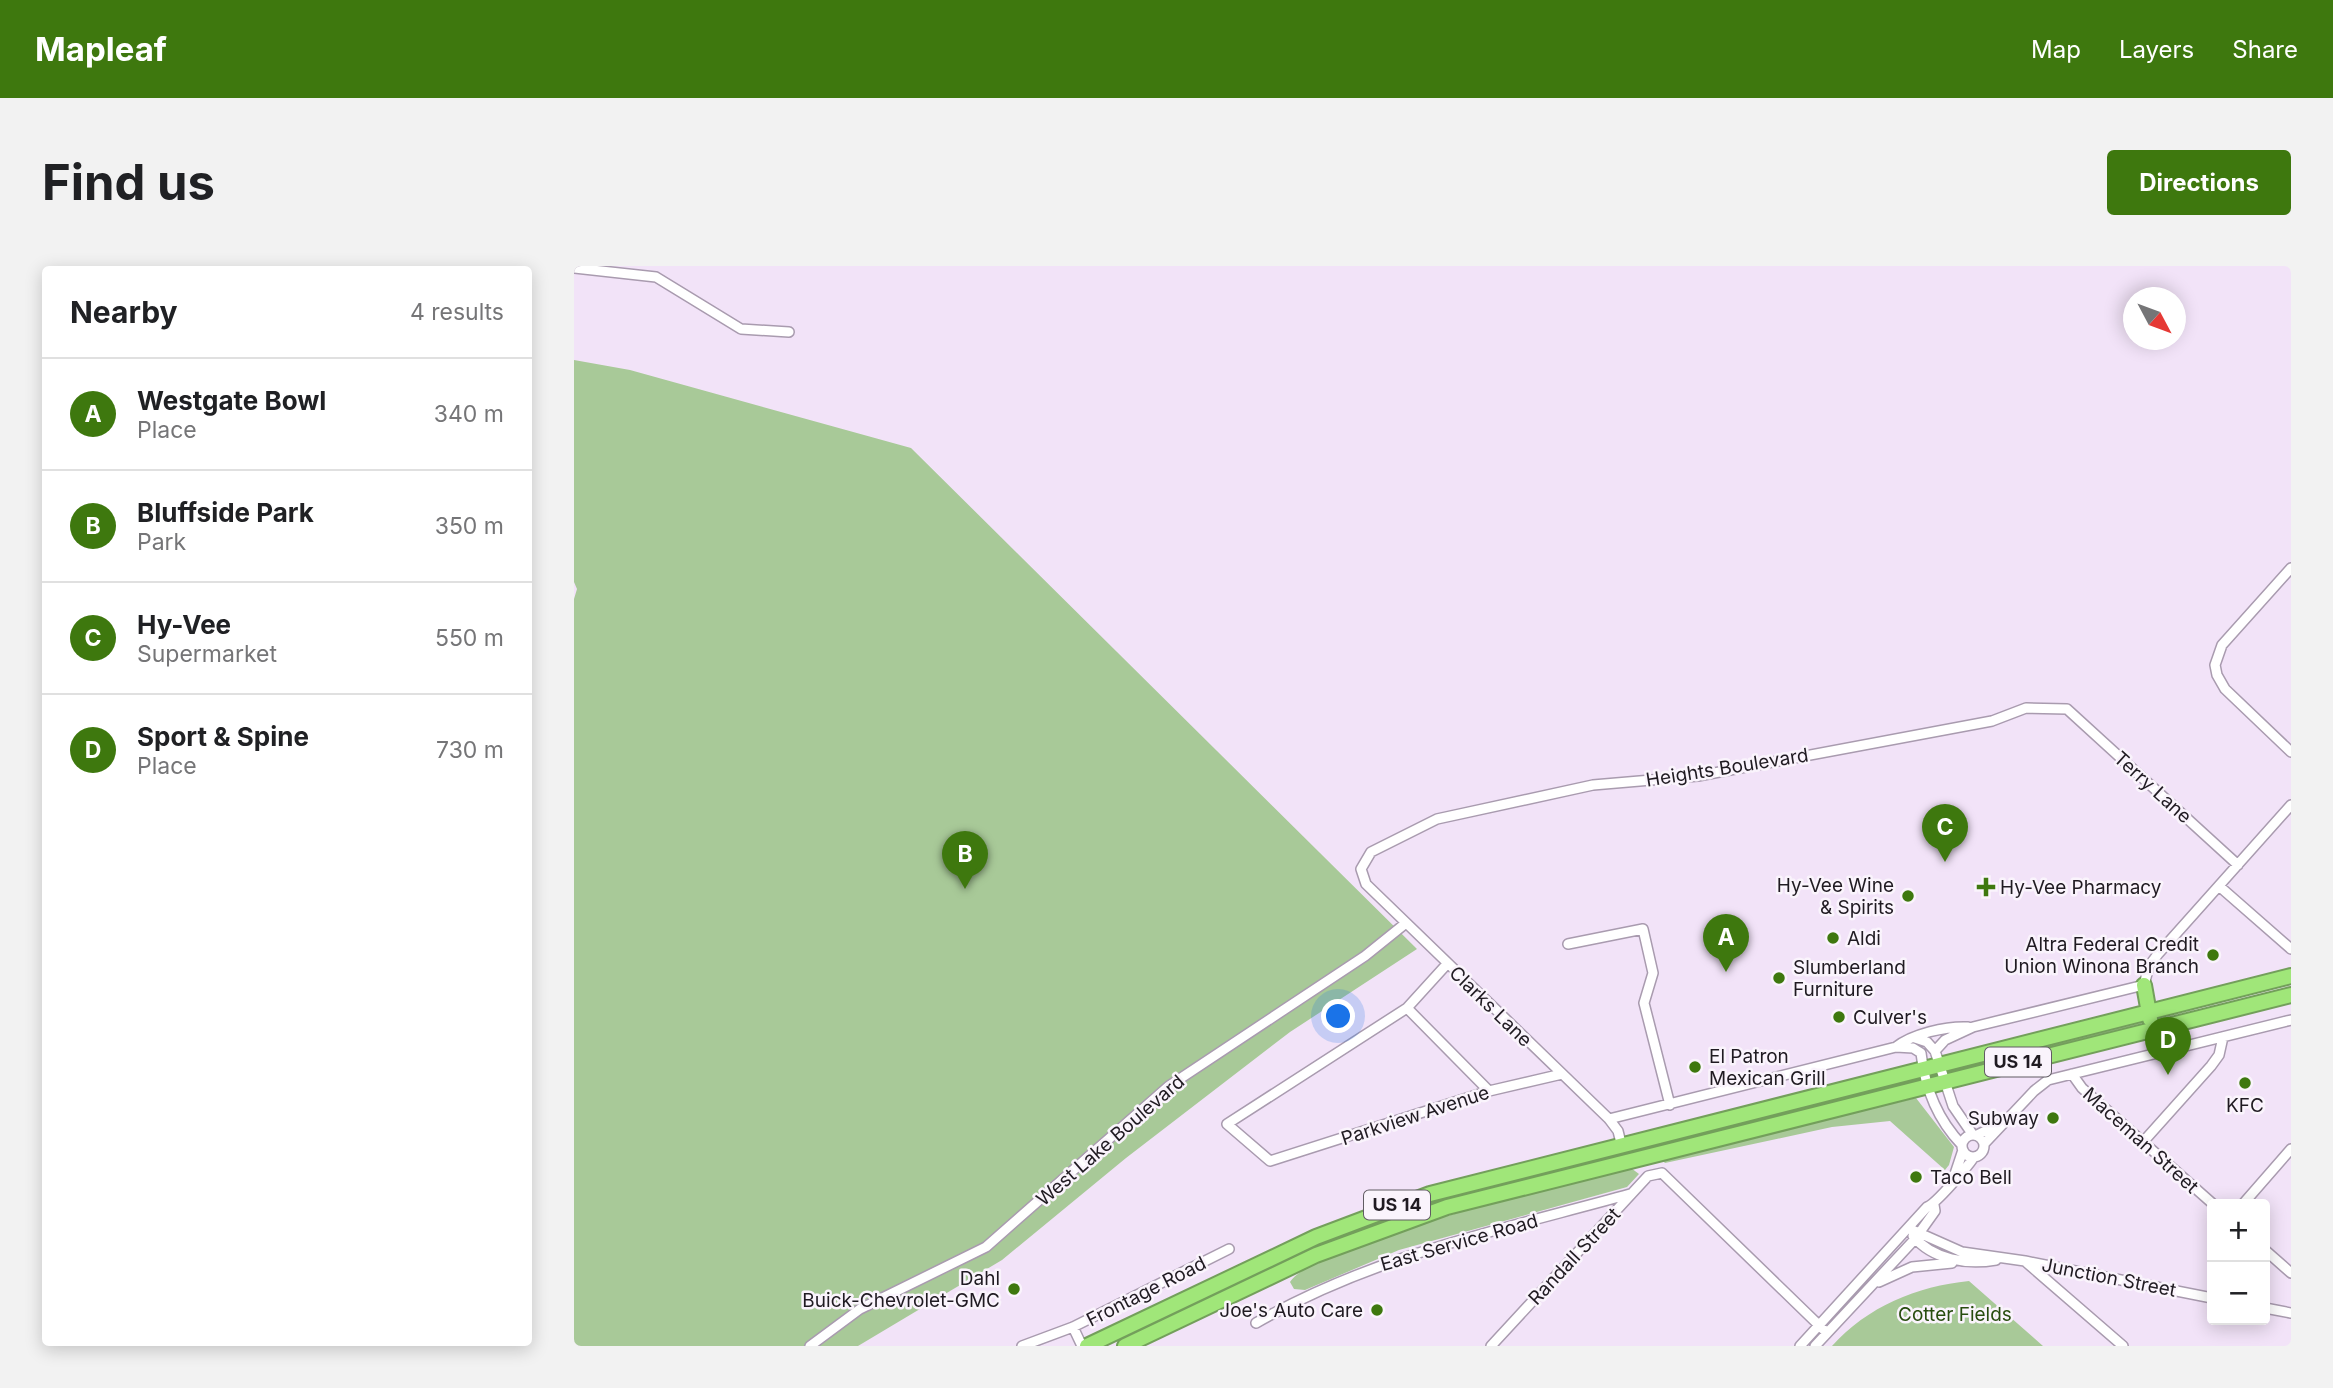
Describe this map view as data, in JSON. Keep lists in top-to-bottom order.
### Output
{
  "streets": {
    "highway": ["US 14"],
    "street": [
      "Heights Boulevard",
      "Terry Lane",
      "Clarks Lane",
      "Parkview Avenue",
      "West Lake Boulevard",
      "Maceman Street",
      "East Service Road",
      "Randall Street",
      "Junction Street",
      "Frontage Road"
    ]
  },
  "crossings": [
    ["Heights Boulevard", "Terry Lane"],
    ["Heights Boulevard", "Clarks Lane"],
    ["Clarks Lane", "US 14"],
    ["Clarks Lane", "Parkview Avenue"],
    ["Clarks Lane", "West Lake Boulevard"],
    ["East Service Road", "Randall Street"]
  ],
  "parks": ["Cotter Fields"],
  "places": {
    "health": ["Hy-Vee Pharmacy"],
    "other": [
      "Hy-Vee Wine & Spirits",
      "Aldi",
      "Altra Federal Credit Union Winona Branch",
      "Slumberland Furniture",
      "Culver's",
      "El Patron Mexican Grill",
      "KFC",
      "Subway",
      "Taco Bell",
      "Dahl Buick-Chevrolet-GMC",
      "Joe's Auto Care"
    ]
  },
  "north": "bottom right",
  "page": {
    "header": "Mapleaf",
    "nav": ["Map", "Layers", "Share"],
    "buttons": "Directions",
    "title": "Find us",
    "heading": ["Nearby", "4 results"],
    "list": [
      {
        "mark": "A",
        "name": "Westgate Bowl",
        "note": "Place",
        "value": "340 m"
      },
      {
        "mark": "B",
        "name": "Bluffside Park",
        "note": "Park",
        "value": "350 m"
      },
      {
        "mark": "C",
        "name": "Hy-Vee",
        "note": "Supermarket",
        "value": "550 m"
      },
      {
        "mark": "D",
        "name": "Sport & Spine",
        "note": "Place",
        "value": "730 m"
      }
    ],
    "pins": [
      "C",
      "B",
      "A",
      "D"
    ],
    "map_buttons": ["+", "−"]
  }
}
